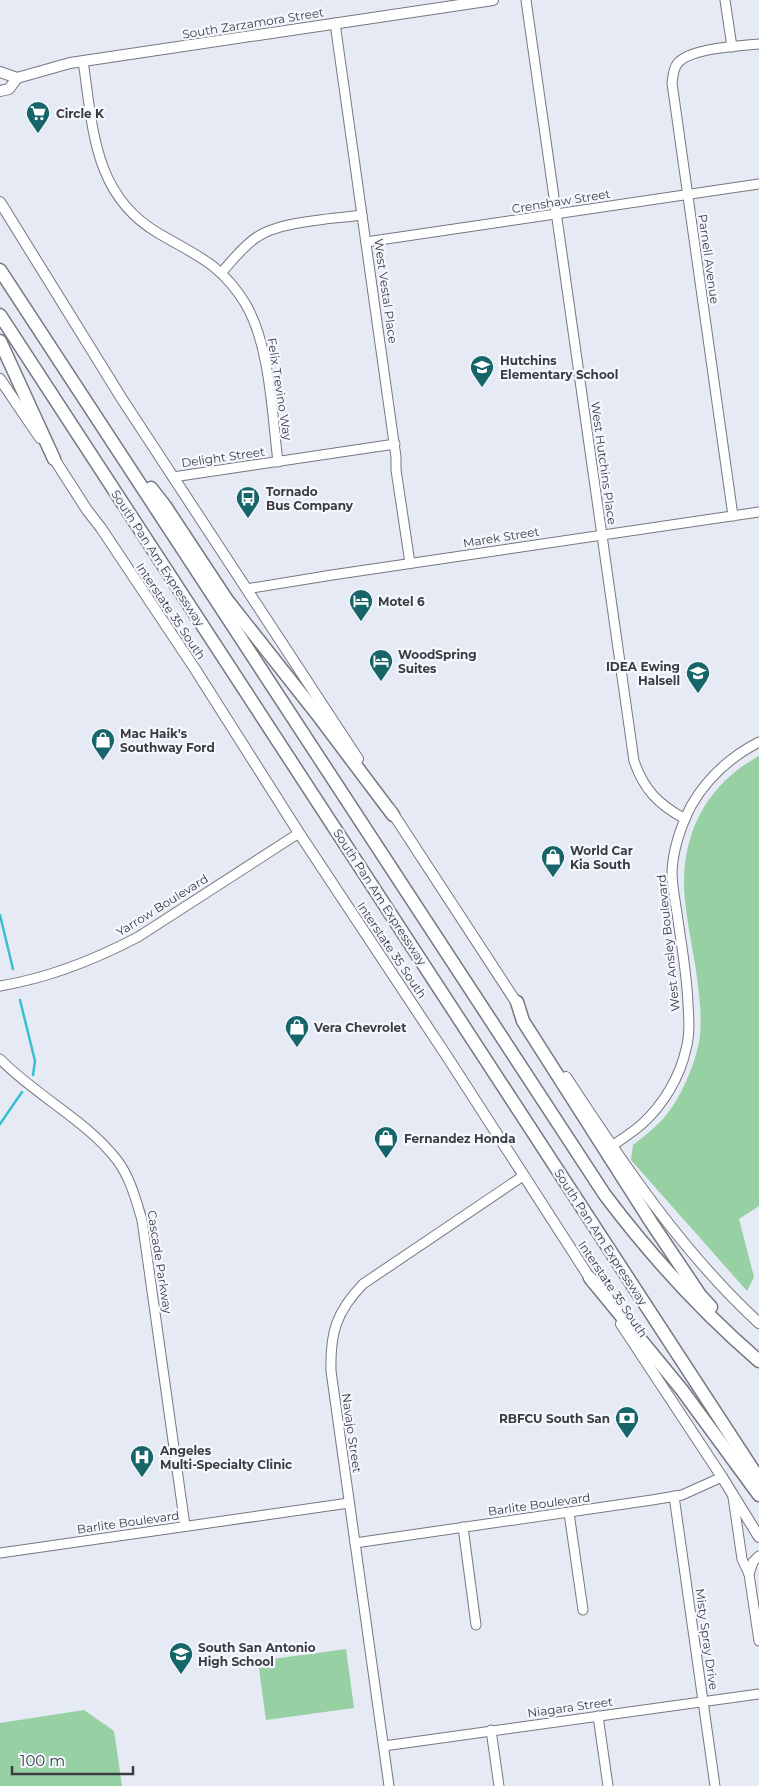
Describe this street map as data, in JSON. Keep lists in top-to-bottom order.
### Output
{
  "streets": {
    "highway": ["South Pan Am Expressway"],
    "main road": ["South Zarzamora Street", "Interstate 35 South"],
    "street": [
      "Crenshaw Street",
      "Parnell Avenue",
      "West Vestal Place",
      "Felix Trevino Way",
      "Delight Street",
      "West Hutchins Place",
      "Marek Street",
      "Yarrow Boulevard",
      "West Ansley Boulevard",
      "Cascade Parkway",
      "Navajo Street",
      "Barlite Boulevard",
      "Misty Spray Drive",
      "Niagara Street"
    ]
  },
  "crossings": [
    ["South Zarzamora Street", "West Vestal Place"],
    ["South Zarzamora Street", "Felix Trevino Way"],
    ["Crenshaw Street", "Parnell Avenue"],
    ["Crenshaw Street", "West Vestal Place"],
    ["Crenshaw Street", "West Hutchins Place"],
    ["Parnell Avenue", "Marek Street"],
    ["West Vestal Place", "Delight Street"],
    ["West Vestal Place", "Marek Street"],
    ["Felix Trevino Way", "Delight Street"],
    ["West Hutchins Place", "Marek Street"],
    ["West Hutchins Place", "West Ansley Boulevard"],
    ["Interstate 35 South", "Yarrow Boulevard"],
    ["Interstate 35 South", "Navajo Street"],
    ["Interstate 35 South", "Barlite Boulevard"],
    ["Cascade Parkway", "Barlite Boulevard"],
    ["Navajo Street", "Barlite Boulevard"],
    ["Navajo Street", "Niagara Street"],
    ["Barlite Boulevard", "Misty Spray Drive"],
    ["Misty Spray Drive", "Niagara Street"]
  ],
  "places": {
    "supermarket": ["Circle K"],
    "school or university": ["Hutchins Elementary School", "IDEA Ewing Halsell", "South San Antonio High School"],
    "bus stop": ["Tornado Bus Company"],
    "hotel": ["Motel 6", "WoodSpring Suites"],
    "shop": [
      "Mac Haik's Southway Ford",
      "World Car Kia South",
      "Vera Chevrolet",
      "Fernandez Honda"
    ],
    "bank": ["RBFCU South San"],
    "hospital": ["Angeles Multi-Specialty Clinic"]
  },
  "scale_bar": "100 m"
}
